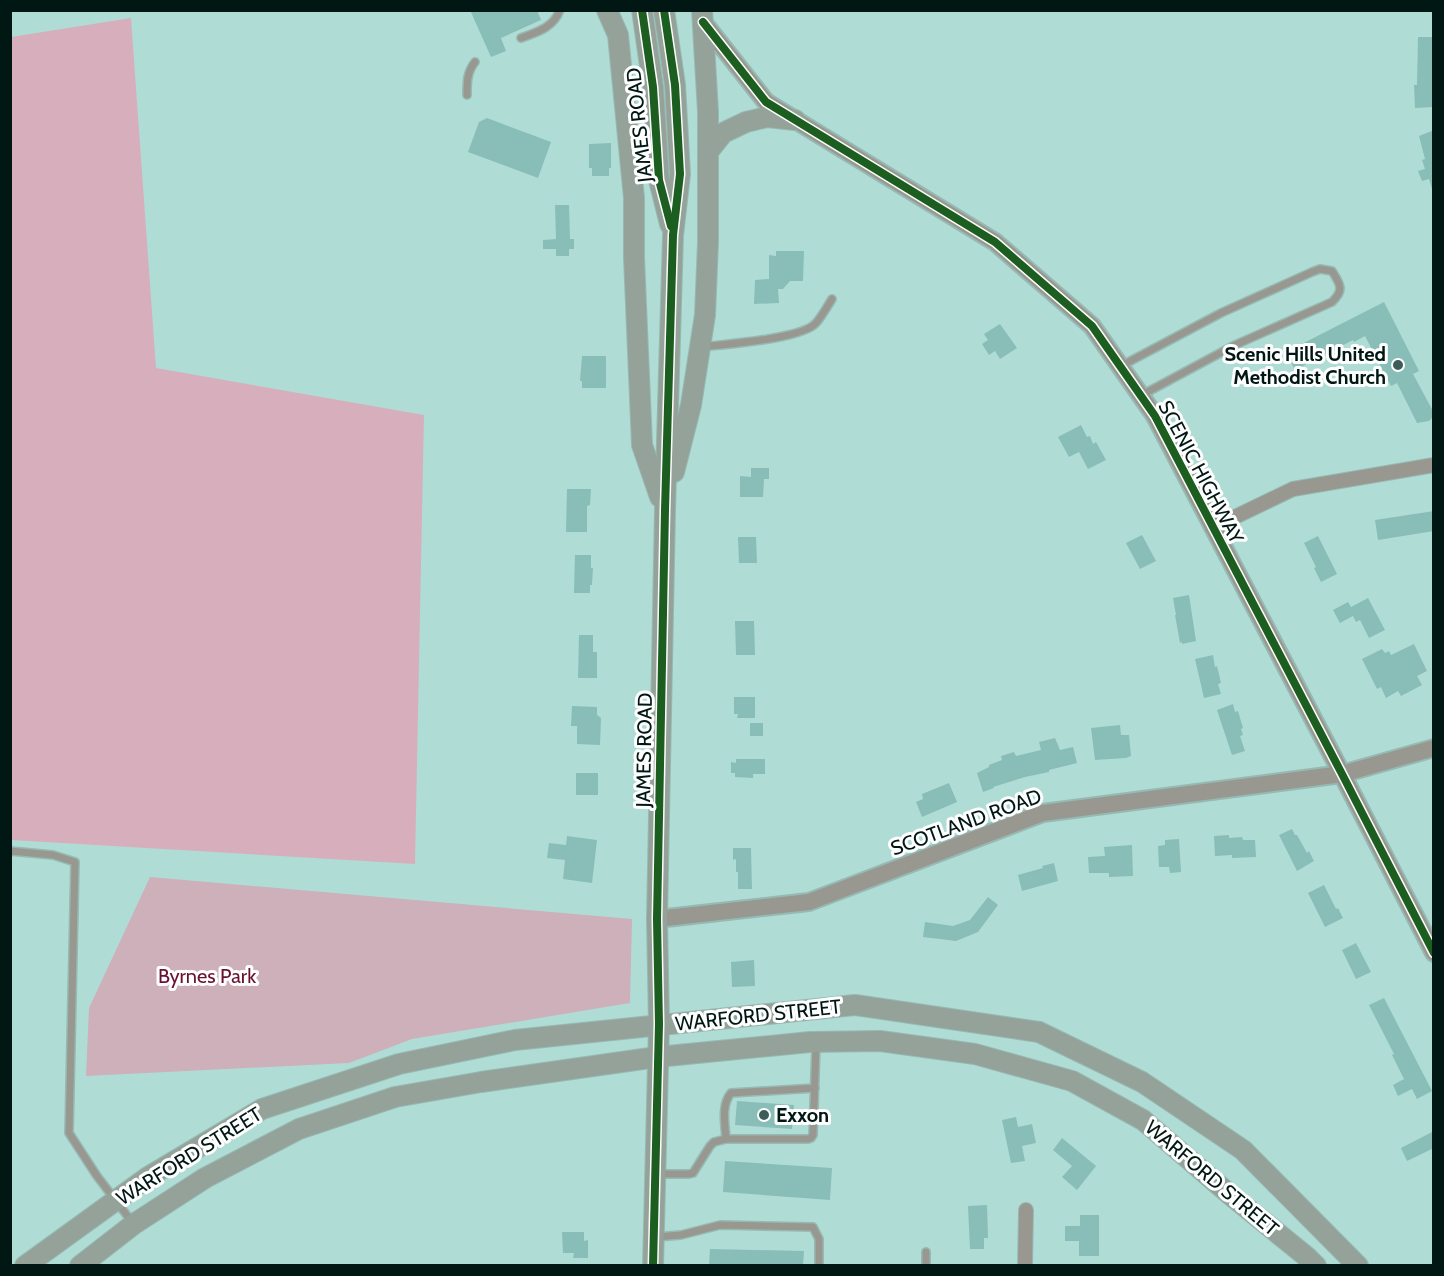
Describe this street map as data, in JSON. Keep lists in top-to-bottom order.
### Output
{
  "streets": {
    "main road": ["JAMES ROAD", "WARFORD STREET"],
    "street": ["SCENIC HIGHWAY", "SCOTLAND ROAD"]
  },
  "crossings": [
    ["JAMES ROAD", "SCOTLAND ROAD"],
    ["JAMES ROAD", "WARFORD STREET"],
    ["SCENIC HIGHWAY", "SCOTLAND ROAD"]
  ],
  "parks": ["Byrnes Park"],
  "places": ["Scenic Hills United Methodist Church", "Exxon"]
}
